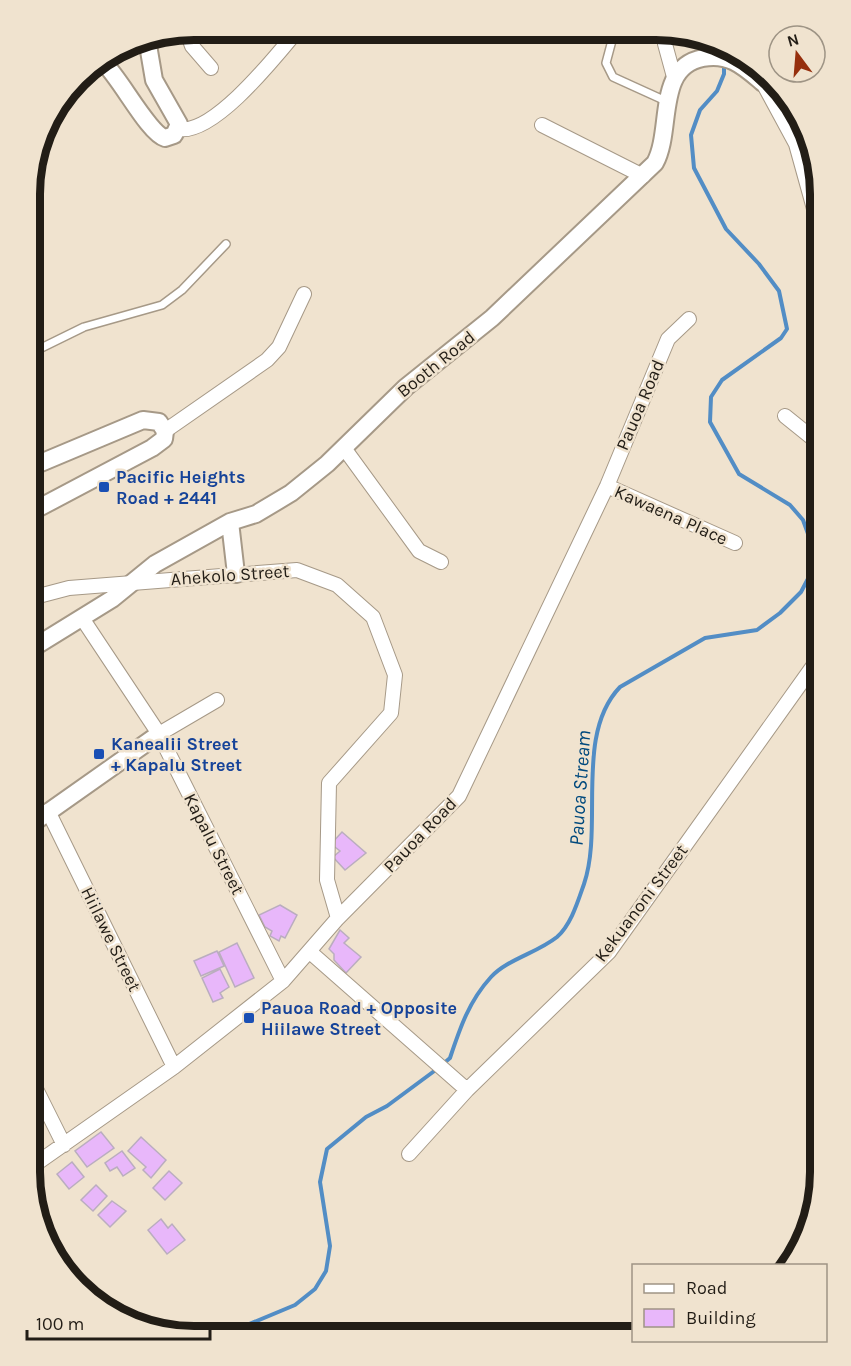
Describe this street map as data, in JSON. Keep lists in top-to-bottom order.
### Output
{
  "streets": {
    "street": [
      "Booth Road",
      "Pauoa Road",
      "Kawaena Place",
      "Ahekolo Street",
      "Kapalu Street",
      "Kekuanoni Street",
      "Hiilawe Street"
    ]
  },
  "crossings": [
    ["Booth Road", "Ahekolo Street"],
    ["Booth Road", "Kapalu Street"],
    ["Pauoa Road", "Kawaena Place"],
    ["Pauoa Road", "Ahekolo Street"],
    ["Pauoa Road", "Kapalu Street"],
    ["Pauoa Road", "Hiilawe Street"]
  ],
  "water": ["Pauoa Stream"],
  "places": {
    "transit": ["Pacific Heights Road + 2441", "Kanealii Street + Kapalu Street", "Pauoa Road + Opposite Hiilawe Street"]
  },
  "legend": ["Road", "Building"],
  "scale_bar": "100 m",
  "north": "top"
}
